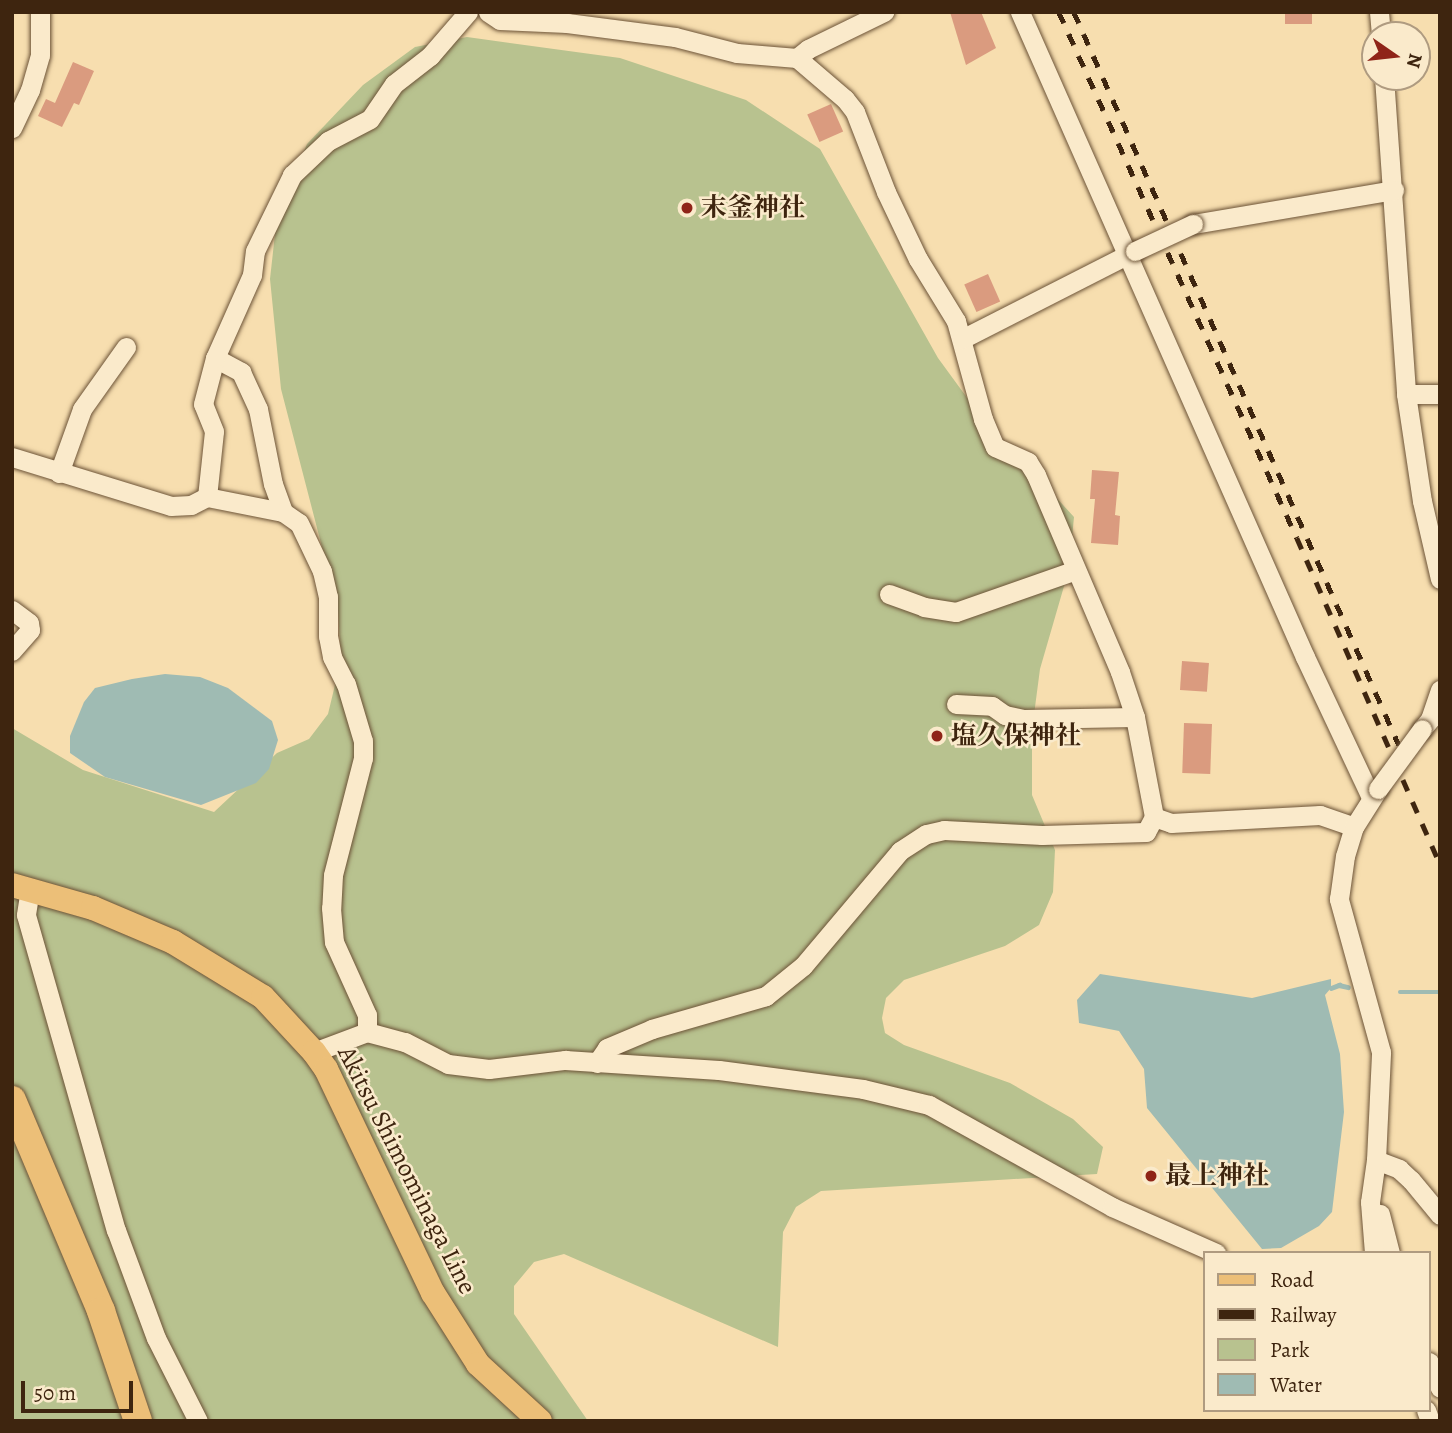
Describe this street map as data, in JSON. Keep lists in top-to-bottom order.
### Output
{
  "streets": {
    "main road": ["Akitsu Shimominaga Line"]
  },
  "places": ["末釜神社", "塩久保神社", "最上神社"],
  "legend": [
    "Road",
    "Railway",
    "Park",
    "Water"
  ],
  "scale_bar": "50 m",
  "north": "right"
}
